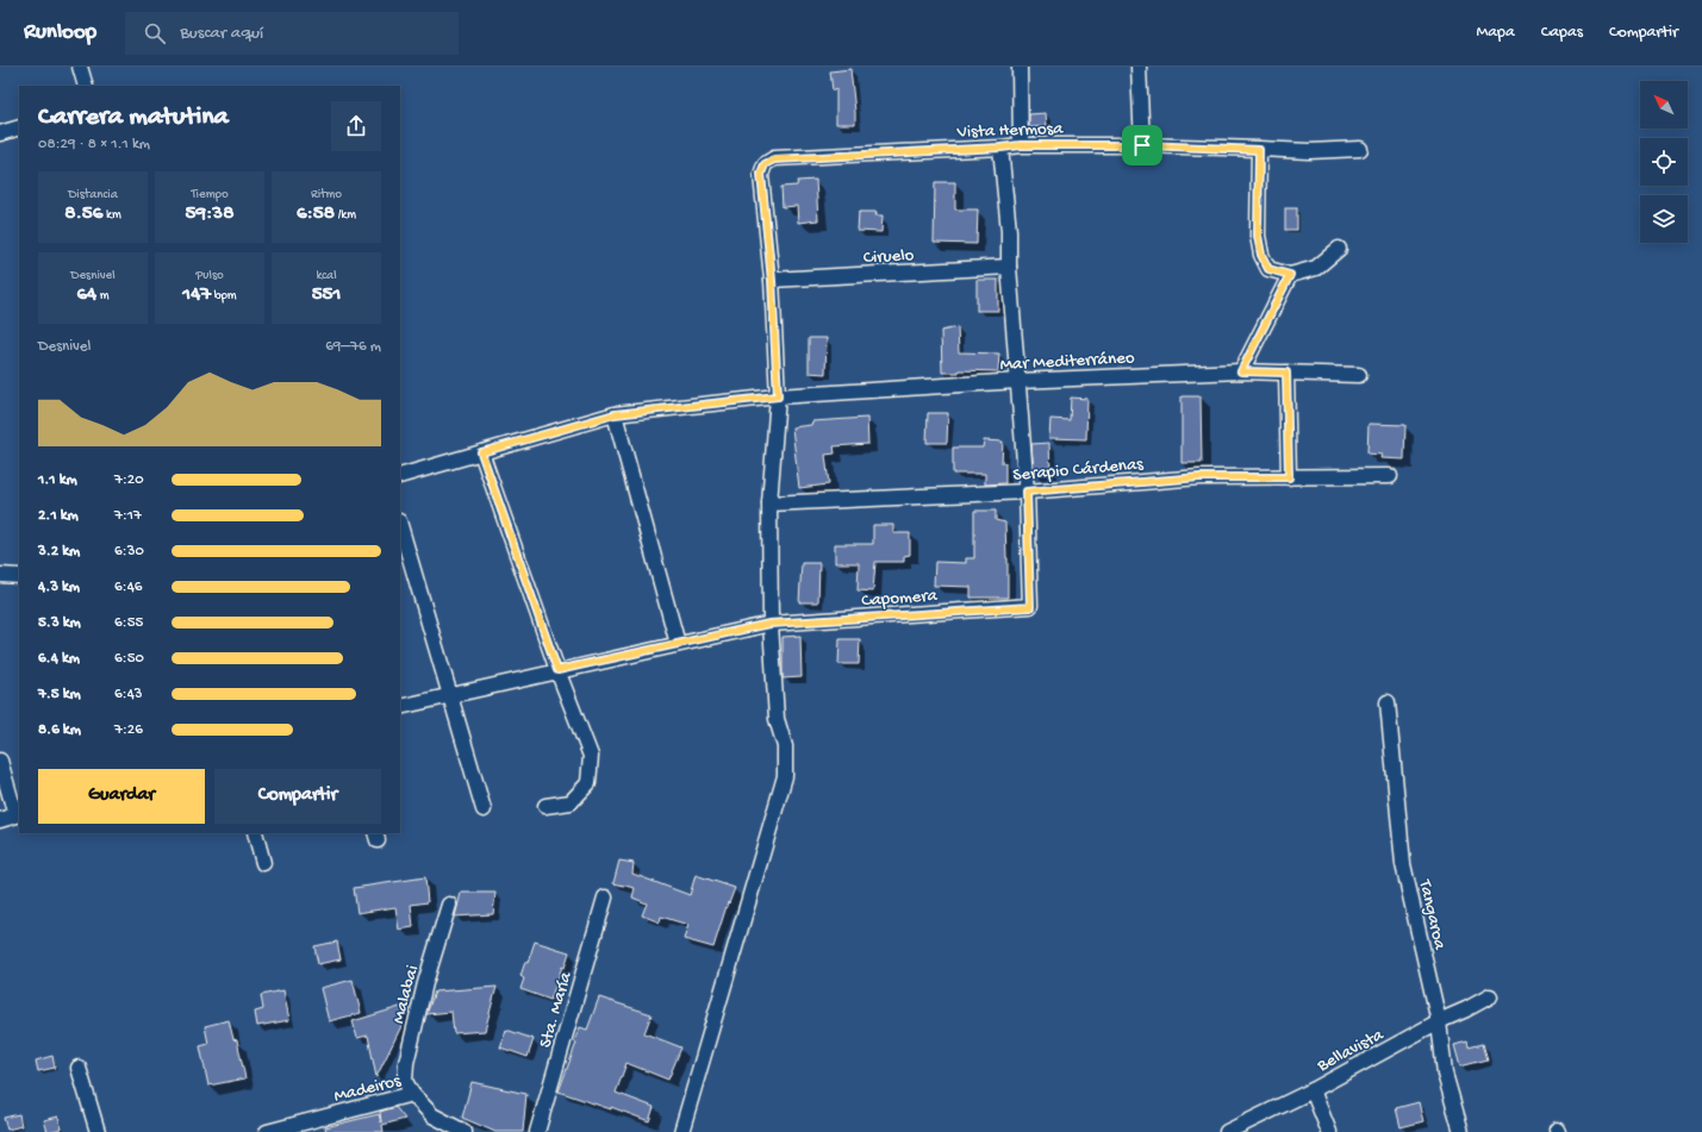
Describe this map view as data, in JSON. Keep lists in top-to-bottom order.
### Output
{
  "streets": {
    "street": [
      "Vista Hermosa",
      "Ciruelo",
      "Mar Mediterráneo",
      "Serapio Cárdenas",
      "Capomera",
      "Tangaroa",
      "Malabai",
      "Sta. María",
      "Bellavista",
      "Madeiros"
    ]
  },
  "crossings": [
    ["Vista Hermosa", "Ciruelo"],
    ["Serapio Cárdenas", "Capomera"],
    ["Tangaroa", "Bellavista"],
    ["Malabai", "Madeiros"]
  ],
  "north": "top left",
  "page": {
    "header": "Runloop",
    "search": "Buscar aquí",
    "nav": ["Mapa", "Capas", "Compartir"],
    "heading": ["Carrera matutina", "08:29 · 8 × 1.1 km"],
    "stats": [
      ["Distancia", "8.56 km"],
      ["Tiempo", "59:38"],
      ["Ritmo", "6:58 /km"],
      ["Desnivel", "64 m"],
      ["Pulso", "147 bpm"],
      ["kcal", "551"]
    ],
    "chart": ["Desnivel", "69–76 m"],
    "list": [
      {
        "name": "1.1 km",
        "note": "7:20"
      },
      {
        "name": "2.1 km",
        "note": "7:17"
      },
      {
        "name": "3.2 km",
        "note": "6:30"
      },
      {
        "name": "4.3 km",
        "note": "6:46"
      },
      {
        "name": "5.3 km",
        "note": "6:55"
      },
      {
        "name": "6.4 km",
        "note": "6:50"
      },
      {
        "name": "7.5 km",
        "note": "6:43"
      },
      {
        "name": "8.6 km",
        "note": "7:26"
      }
    ],
    "buttons": ["Guardar", "Compartir"]
  }
}
